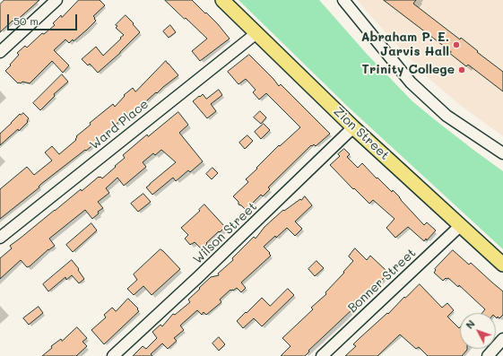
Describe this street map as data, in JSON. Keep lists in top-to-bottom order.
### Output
{
  "streets": {
    "main road": ["Zion Street"],
    "street": ["Ward Place", "Wilson Street", "Bonner Street"]
  },
  "crossings": [
    ["Ward Place", "Zion Street"],
    ["Zion Street", "Wilson Street"],
    ["Zion Street", "Bonner Street"]
  ],
  "places": ["Abraham P. E. Jarvis Hall", "Trinity College"],
  "scale_bar": "50 m",
  "north": "top left"
}
